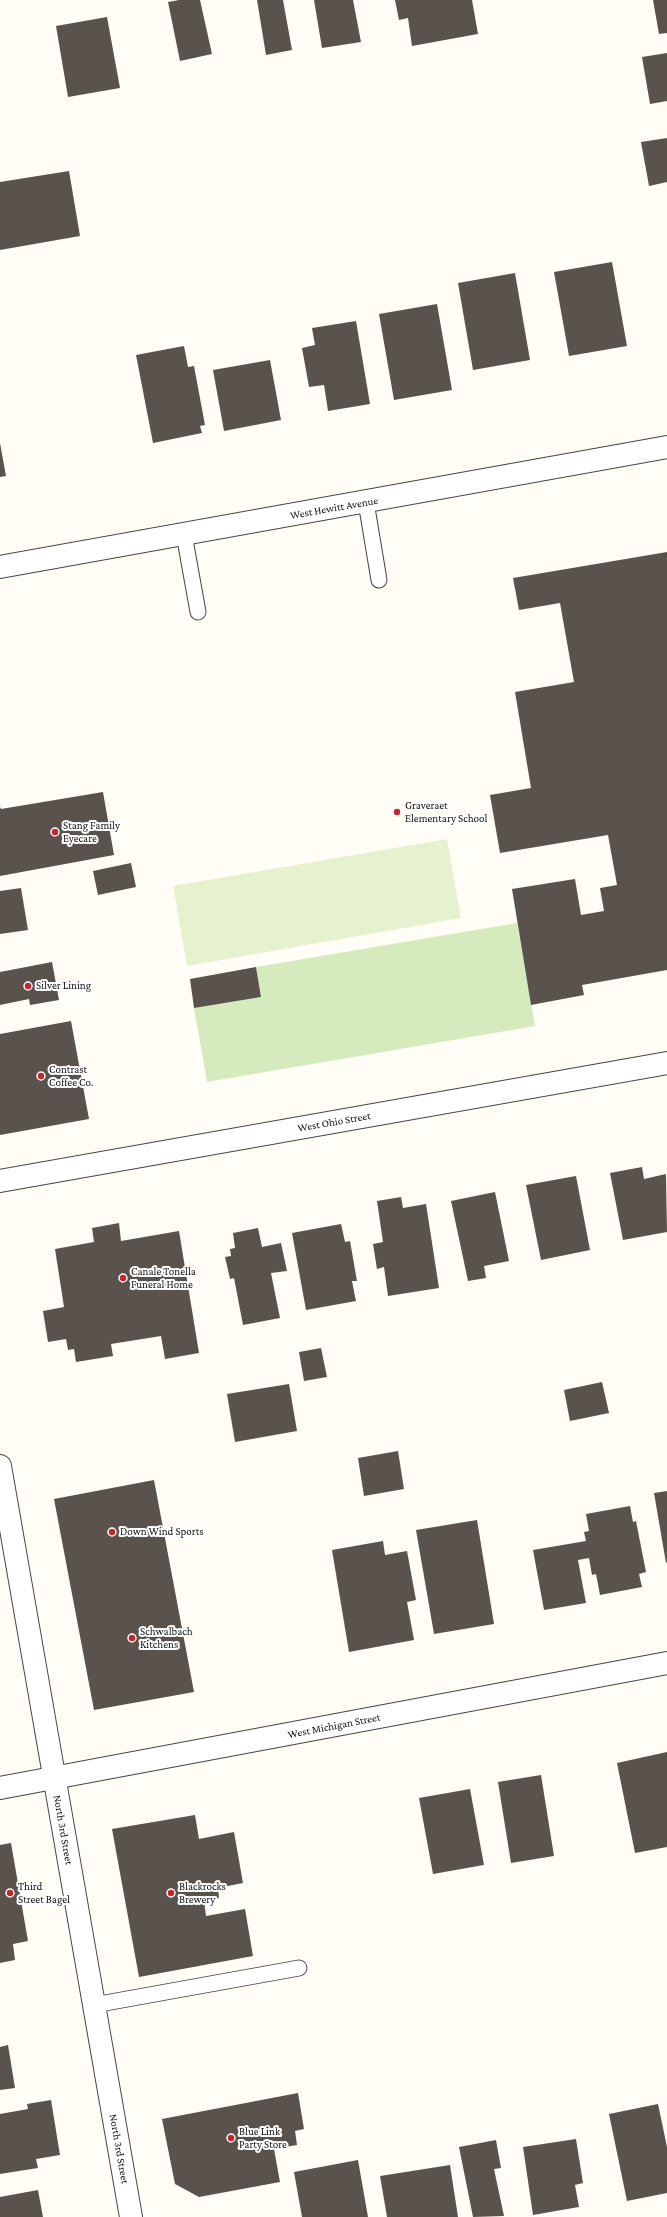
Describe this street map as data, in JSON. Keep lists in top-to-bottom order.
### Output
{
  "streets": {
    "street": [
      "West Hewitt Avenue",
      "West Ohio Street",
      "West Michigan Street",
      "North 3rd Street"
    ]
  },
  "crossings": [
    ["West Michigan Street", "North 3rd Street"]
  ],
  "places": [
    "Graveraet Elementary School",
    "Stang Family Eyecare",
    "Silver Lining",
    "Contrast Coffee Co.",
    "Canale Tonella Funeral Home",
    "Down Wind Sports",
    "Schwalbach Kitchens",
    "Third Street Bagel",
    "Blackrocks Brewery",
    "Blue Link Party Store"
  ]
}
